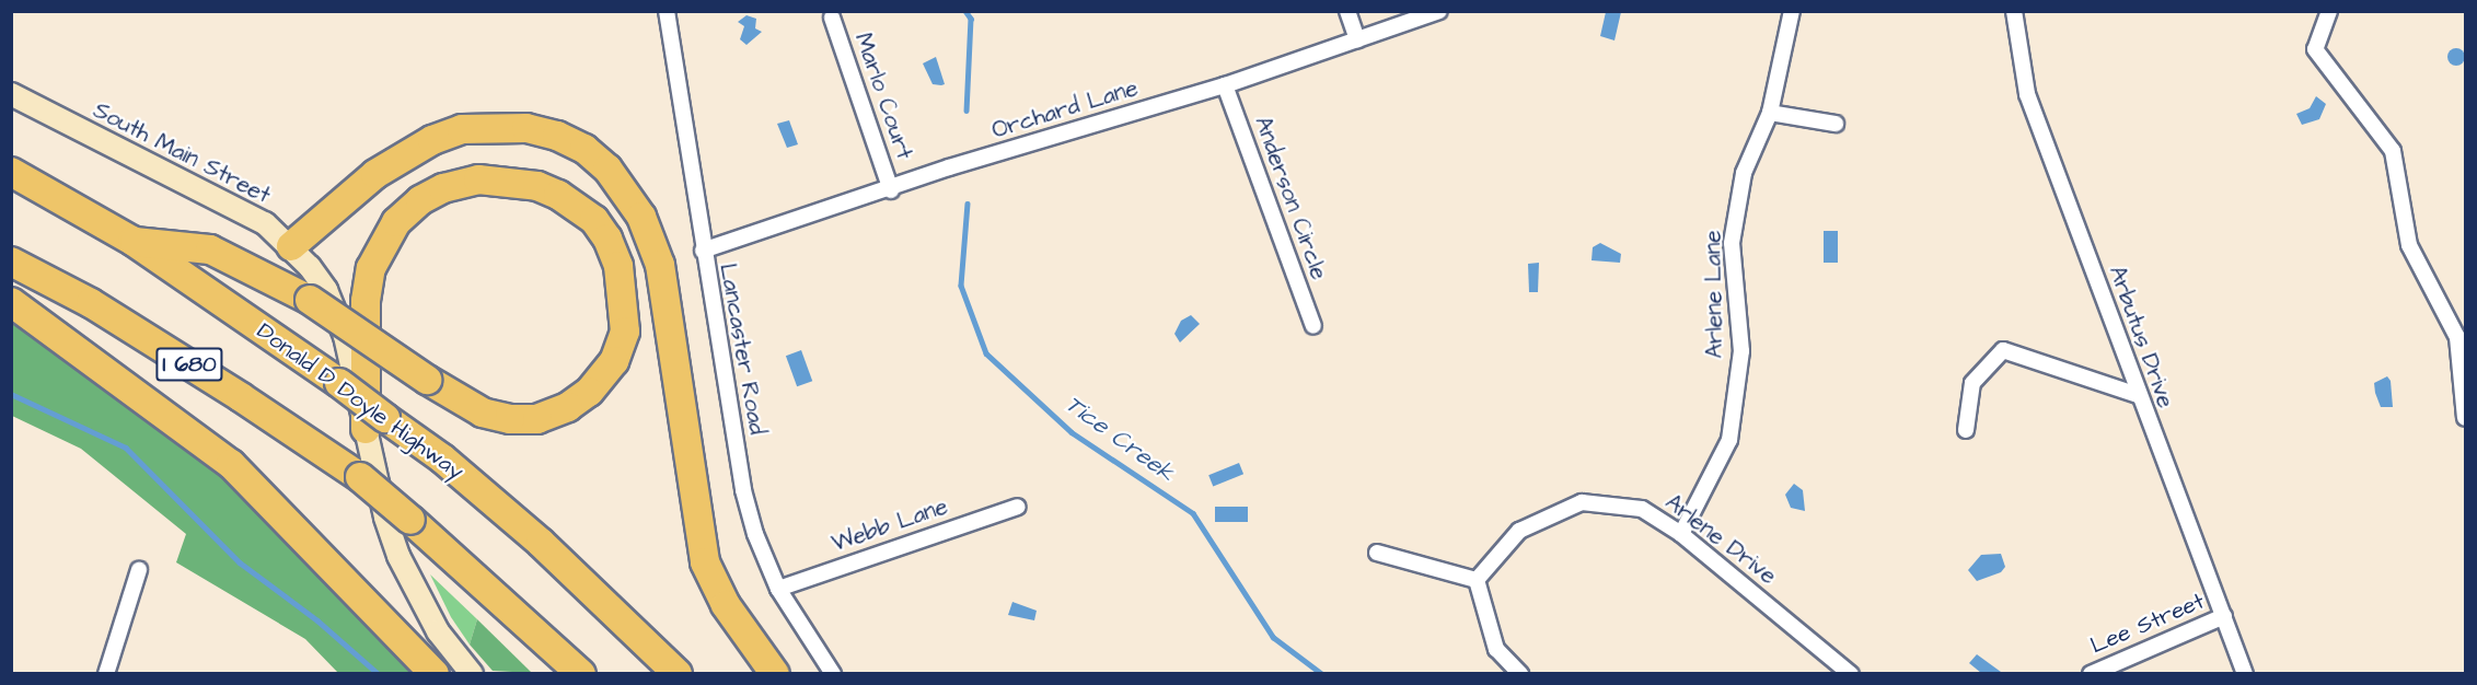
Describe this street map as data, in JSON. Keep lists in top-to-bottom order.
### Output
{
  "streets": {
    "highway": ["I 680", "Donald D Doyle Highway"],
    "main road": ["South Main Street"],
    "street": [
      "Marlo Court",
      "Orchard Lane",
      "Anderson Circle",
      "Arlene Lane",
      "Arbutus Drive",
      "Lancaster Road",
      "Webb Lane",
      "Arlene Drive",
      "Lee Street"
    ]
  },
  "crossings": [
    ["Marlo Court", "Orchard Lane"],
    ["Orchard Lane", "Anderson Circle"],
    ["Orchard Lane", "Lancaster Road"],
    ["South Main Street", "Donald D Doyle Highway"],
    ["Arlene Lane", "Arlene Drive"],
    ["Arbutus Drive", "Lee Street"],
    ["Lancaster Road", "Webb Lane"]
  ],
  "water": ["Tice Creek"]
}
